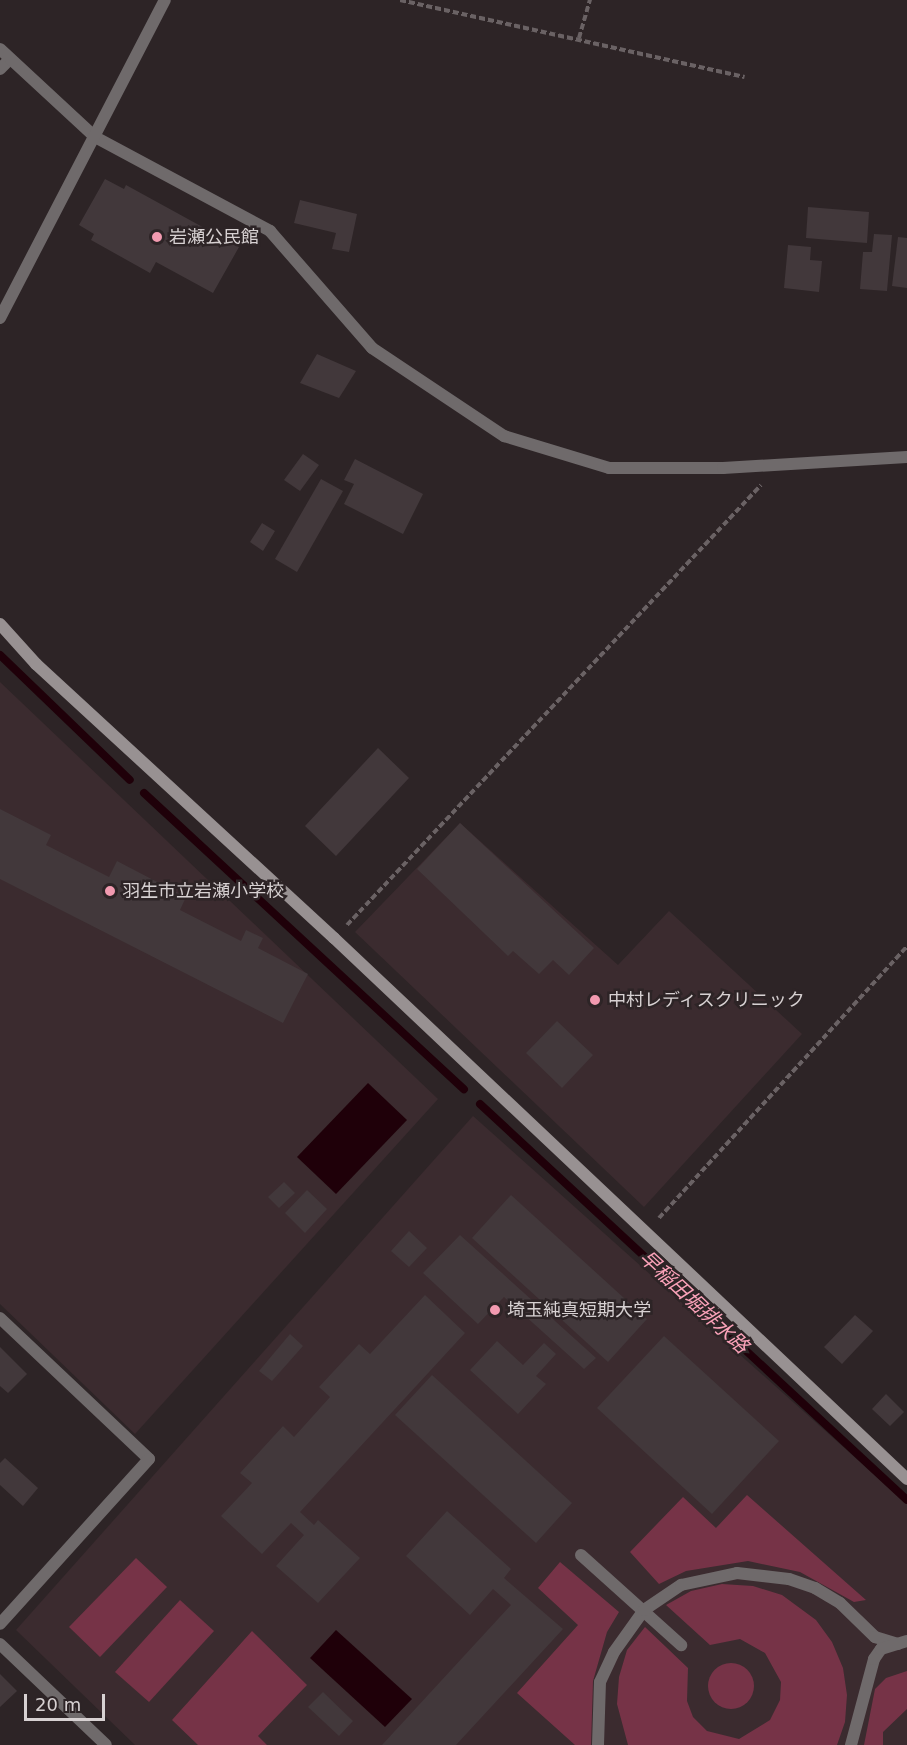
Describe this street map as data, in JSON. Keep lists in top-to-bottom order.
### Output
{
  "water": ["早稲田堀排水路"],
  "places": [
    "岩瀬公民館",
    "羽生市立岩瀬小学校",
    "中村レディスクリニック",
    "埼玉純真短期大学"
  ],
  "scale_bar": "20 m"
}
